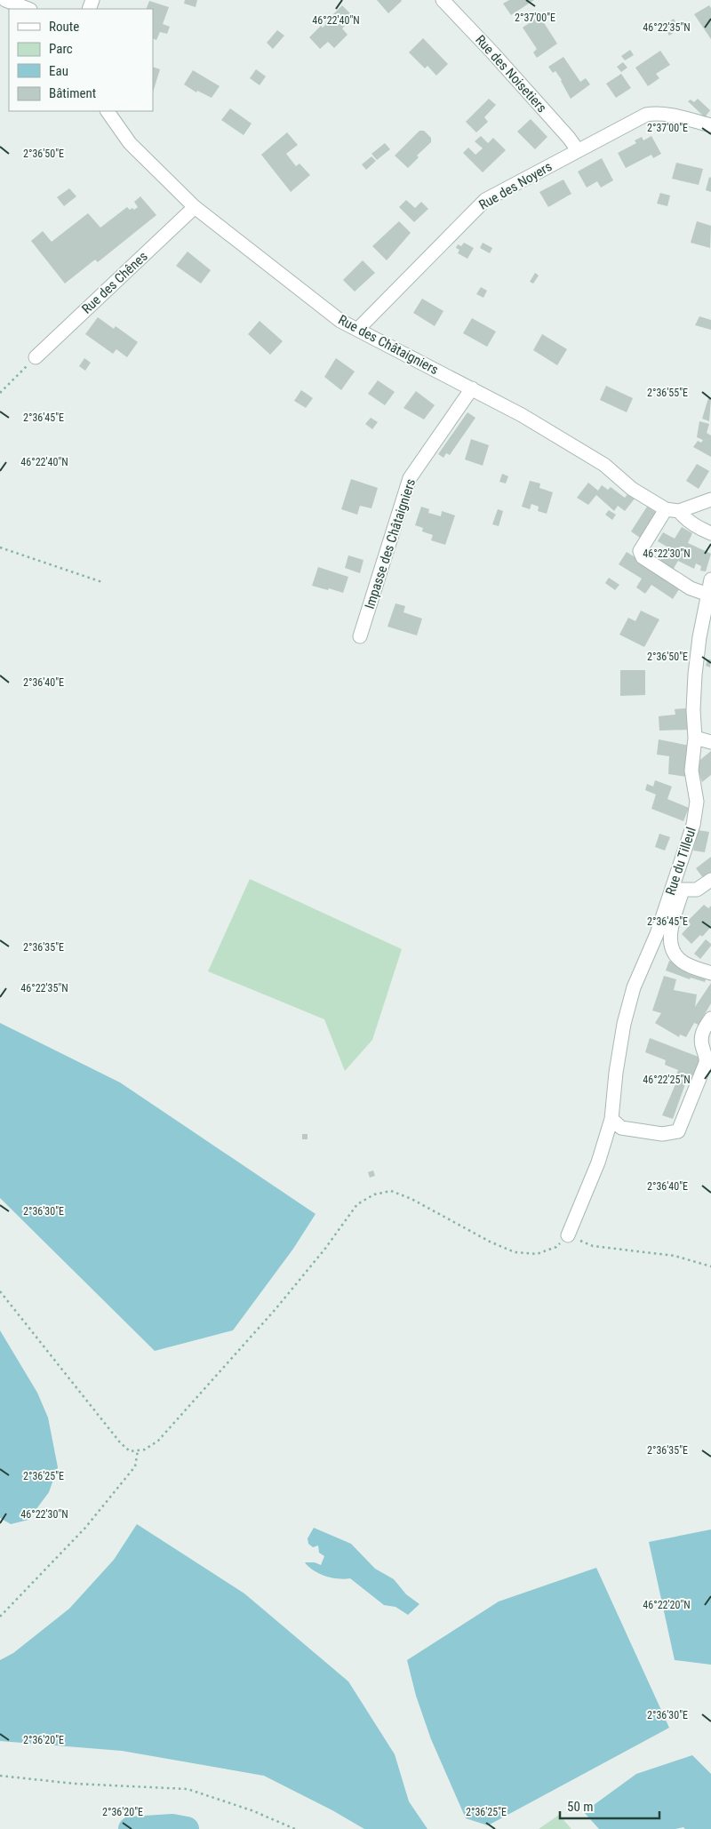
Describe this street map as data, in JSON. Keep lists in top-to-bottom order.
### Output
{
  "streets": {
    "street": [
      "Rue des Noisetiers",
      "Rue des Noyers",
      "Rue des Chênes",
      "Rue des Châtaigniers",
      "Impasse des Châtaigniers",
      "Rue du Tilleul"
    ]
  },
  "crossings": [
    ["Rue des Noisetiers", "Rue des Noyers"],
    ["Rue des Noyers", "Rue des Châtaigniers"],
    ["Rue des Chênes", "Rue des Châtaigniers"],
    ["Rue des Châtaigniers", "Impasse des Châtaigniers"]
  ],
  "legend": [
    "Route",
    "Parc",
    "Eau",
    "Bâtiment"
  ],
  "scale_bar": "50 m",
  "coordinates": [
    "2°37'00\"E",
    "46°22'40\"N",
    "46°22'35\"N",
    "2°36'50\"E",
    "2°36'55\"E",
    "2°36'45\"E",
    "46°22'30\"N",
    "2°36'40\"E",
    "2°36'35\"E",
    "46°22'25\"N",
    "2°36'30\"E",
    "2°36'25\"E",
    "46°22'20\"N",
    "2°36'20\"E"
  ]
}
